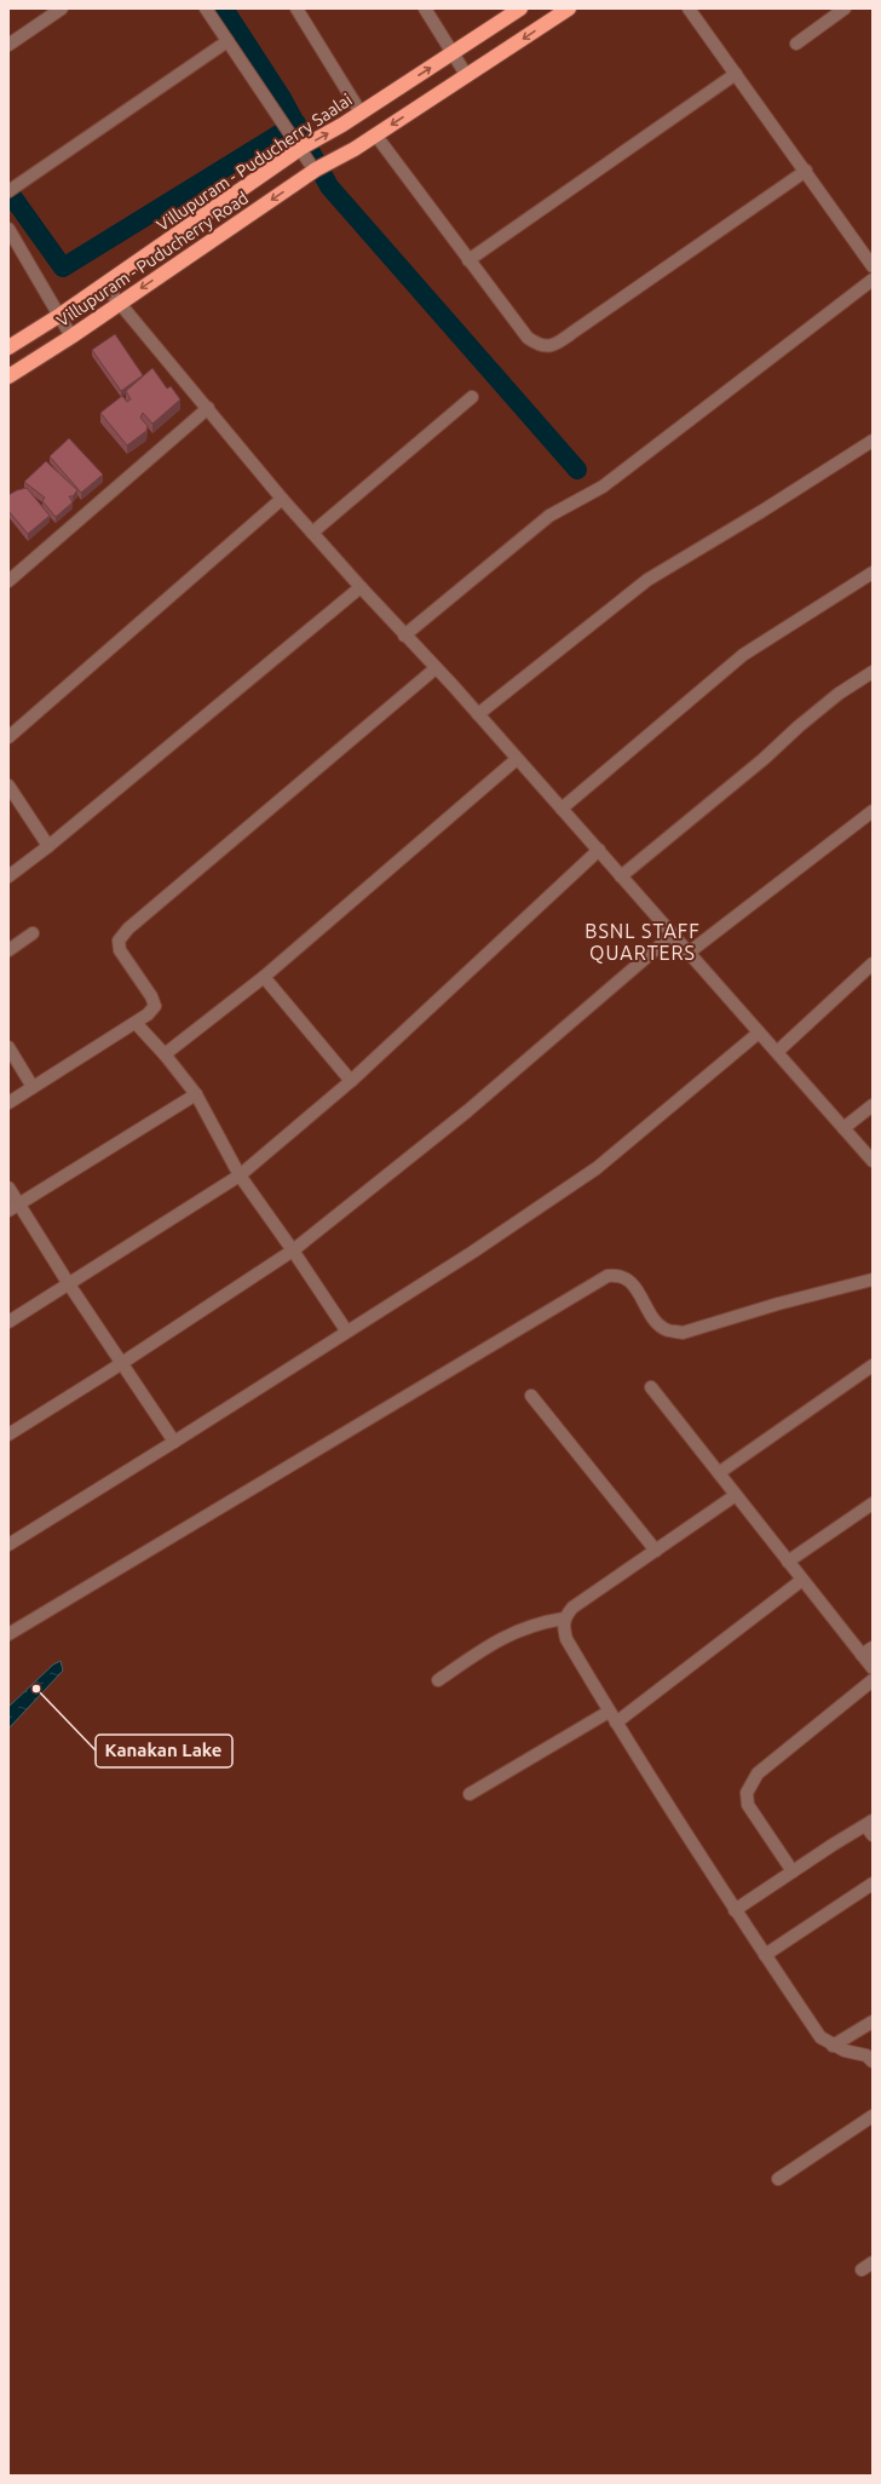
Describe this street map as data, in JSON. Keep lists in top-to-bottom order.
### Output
{
  "streets": {
    "highway": ["Villupuram - Puducherry Saalai", "Villupuram - Puducherry Road"]
  },
  "one_way": ["Villupuram - Puducherry Road"],
  "districts": ["BSNL STAFF QUARTERS"],
  "places": ["Kanakan Lake"]
}
